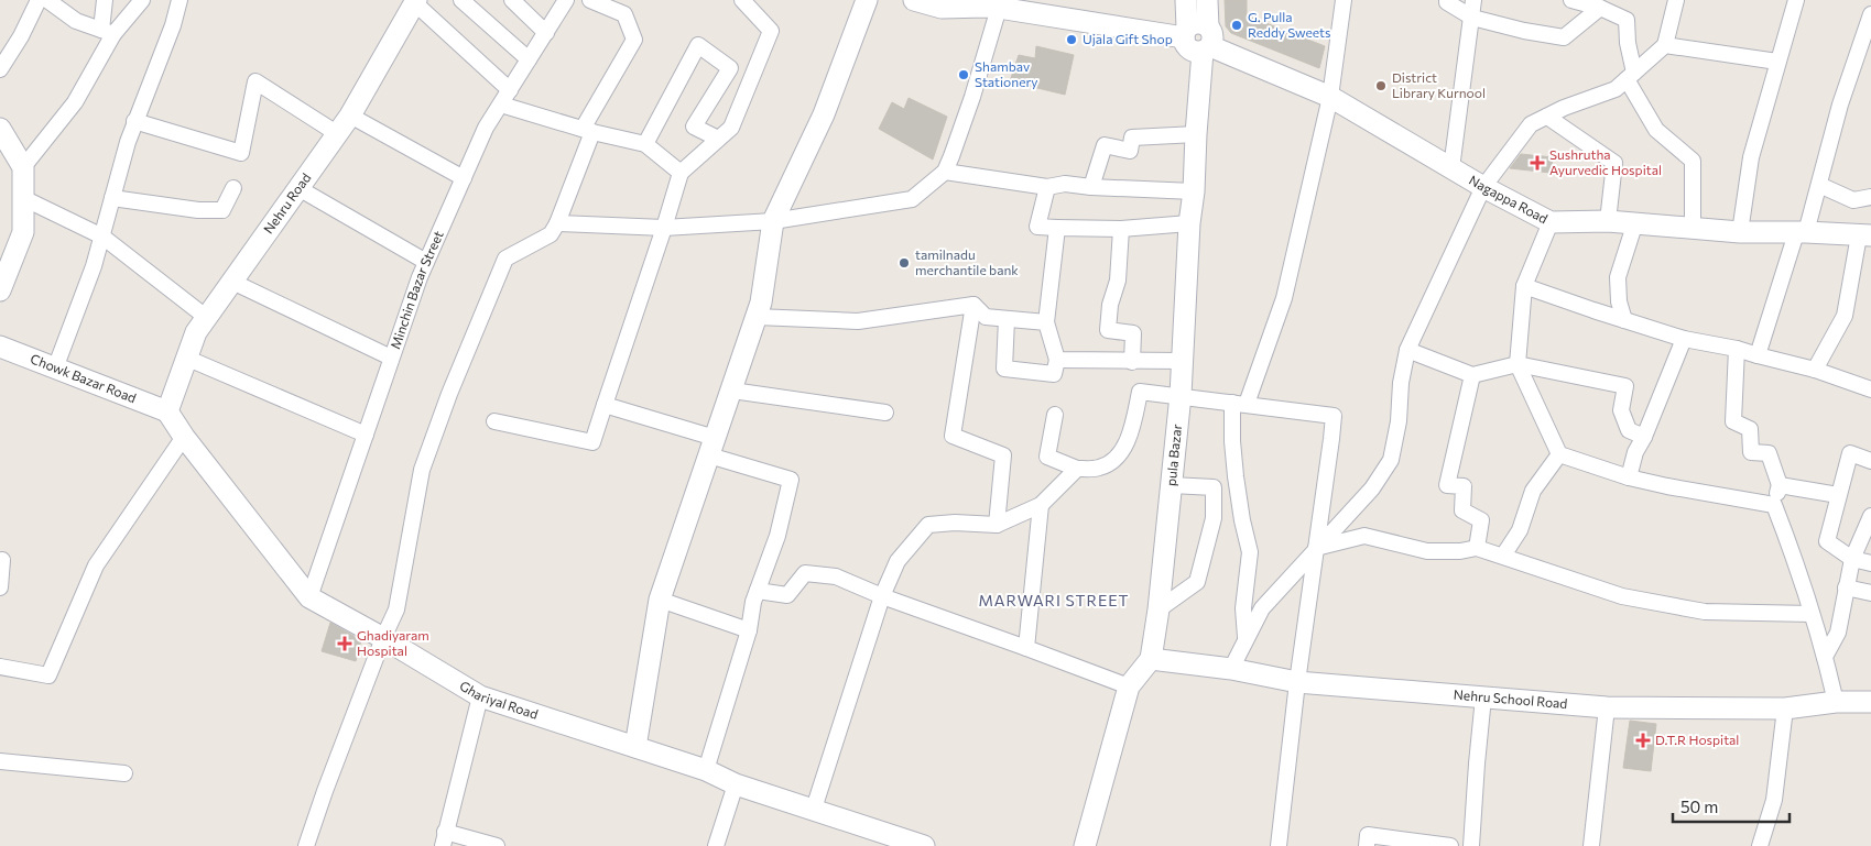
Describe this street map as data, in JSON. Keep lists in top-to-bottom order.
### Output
{
  "streets": {
    "street": [
      "Nagappa Road",
      "Nehru Road",
      "Minchin Bazar Street",
      "Chowk Bazar Road",
      "pula Bazar",
      "Ghariyal Road",
      "Nehru School Road"
    ]
  },
  "crossings": [
    ["Nagappa Road", "pula Bazar"],
    ["Nehru Road", "Chowk Bazar Road"],
    ["Nehru Road", "Ghariyal Road"],
    ["Minchin Bazar Street", "Ghariyal Road"],
    ["Chowk Bazar Road", "Ghariyal Road"],
    ["pula Bazar", "Nehru School Road"]
  ],
  "districts": ["MARWARI STREET"],
  "places": {
    "other": [
      "G. Pulla Reddy Sweets",
      "Ujala Gift Shop",
      "Shambav Stationery",
      "District Library Kurnool",
      "tamilnadu merchantile bank"
    ],
    "health": ["Sushrutha Ayurvedic Hospital", "Ghadiyaram Hospital", "D.T.R Hospital"]
  },
  "scale_bar": "50 m"
}
